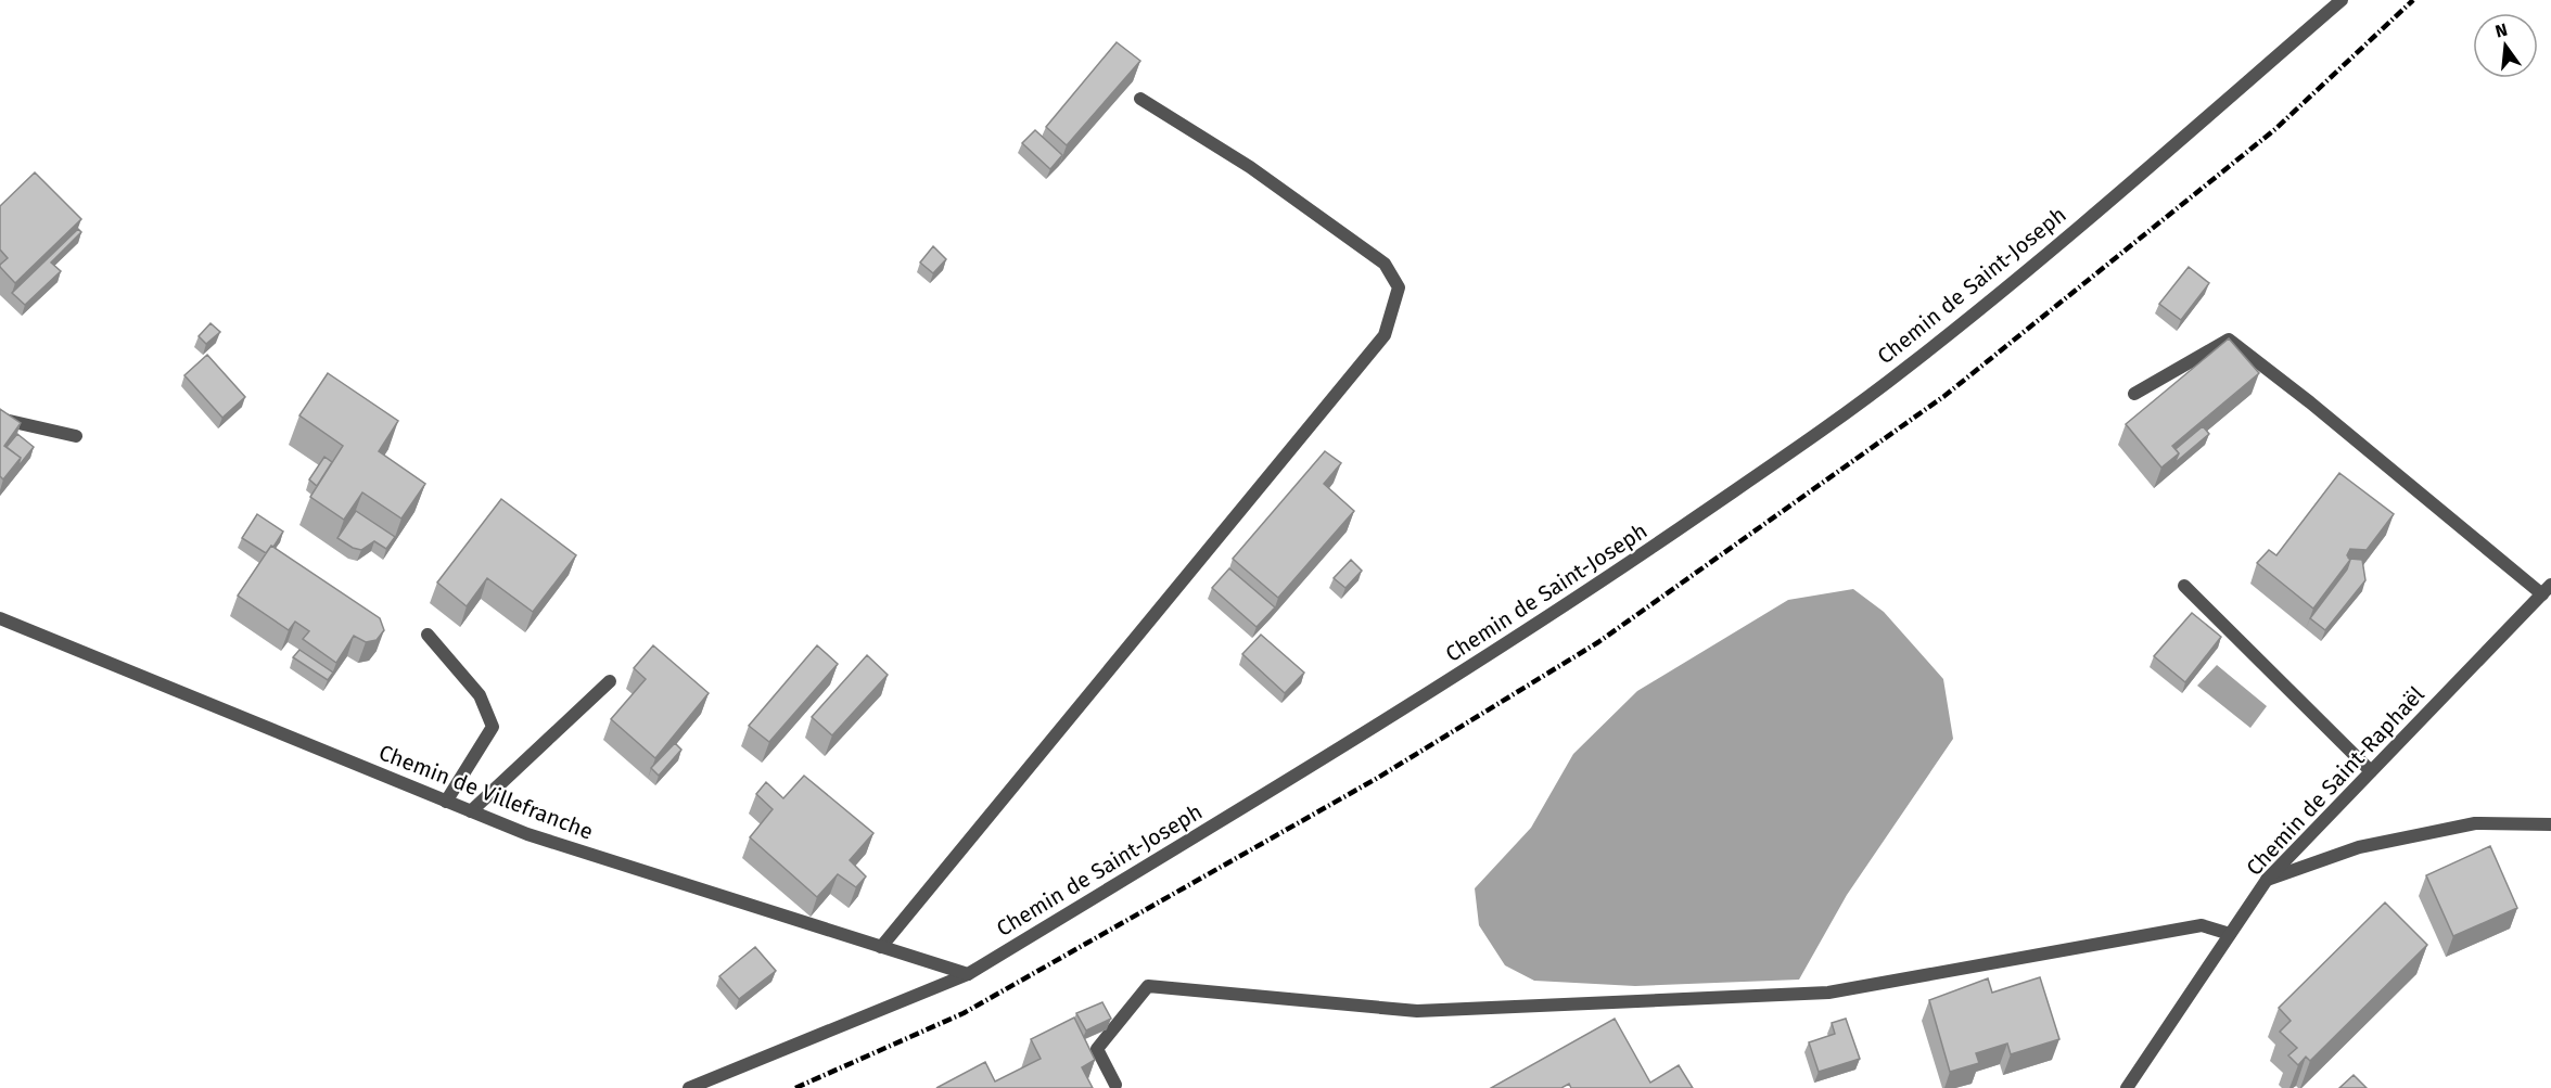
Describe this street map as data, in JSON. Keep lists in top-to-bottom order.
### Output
{
  "streets": {
    "street": ["Chemin de Saint-Joseph", "Chemin de Saint-Raphaël", "Chemin de Villefranche"]
  },
  "crossings": [
    ["Chemin de Saint-Joseph", "Chemin de Villefranche"]
  ],
  "north": "top"
}
